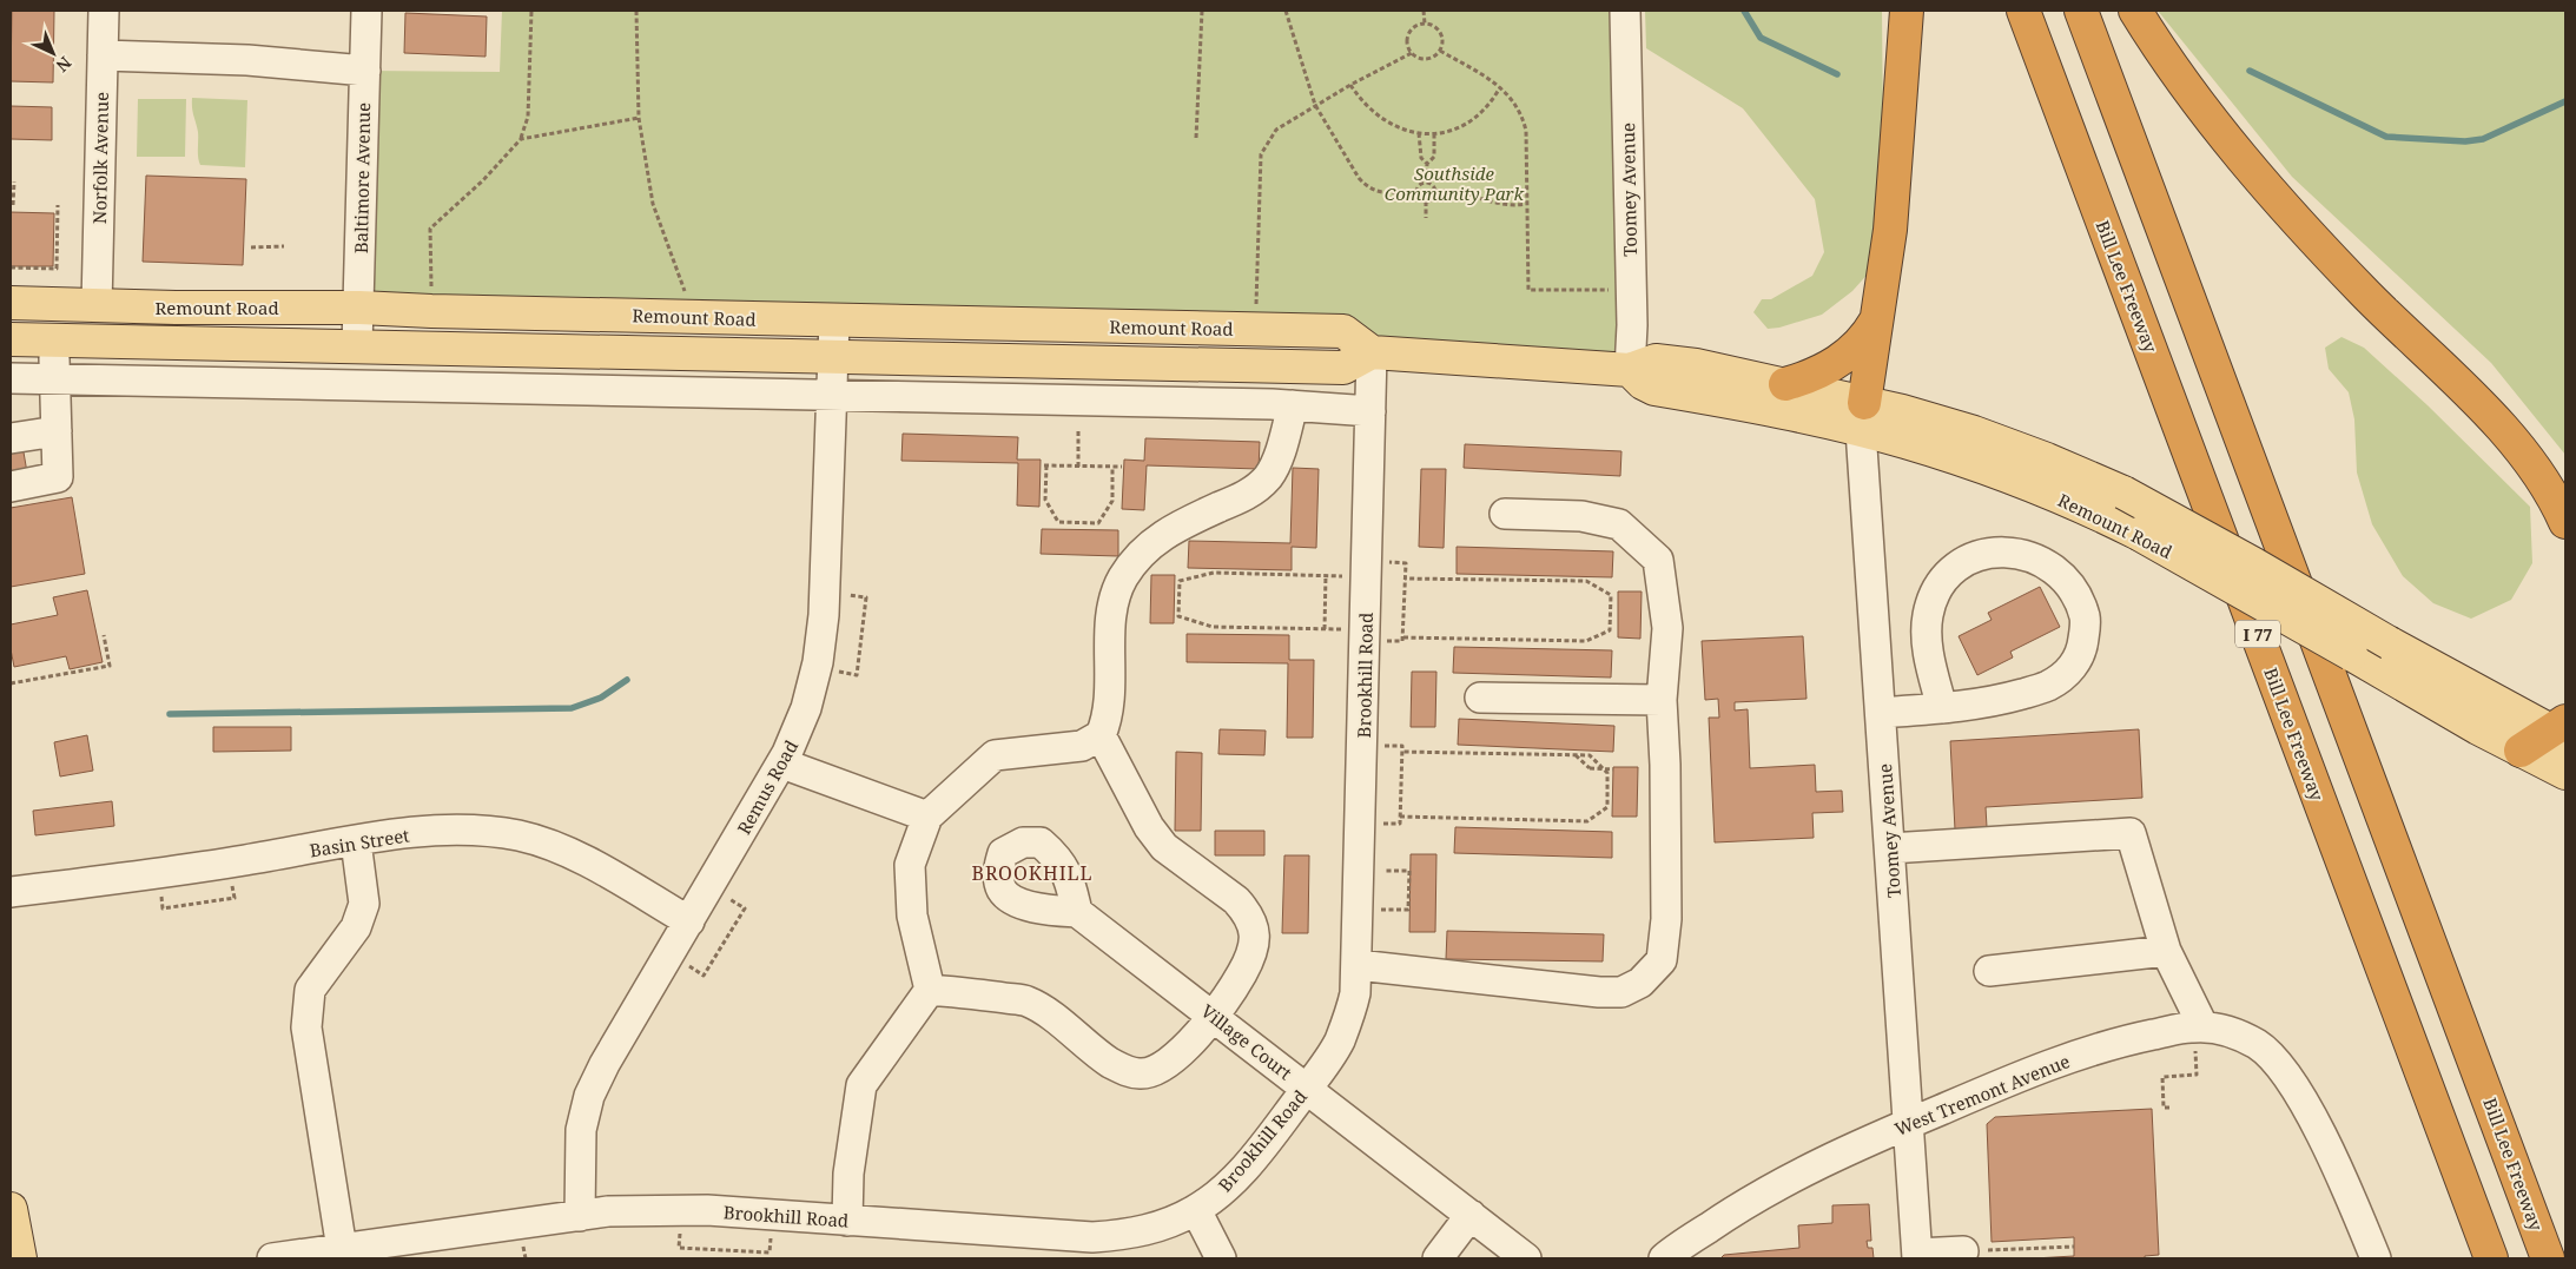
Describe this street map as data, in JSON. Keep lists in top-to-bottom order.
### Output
{
  "streets": {
    "highway": ["Bill Lee Freeway", "I 77"],
    "main road": ["Remount Road"],
    "street": [
      "Norfolk Avenue",
      "Baltimore Avenue",
      "Toomey Avenue",
      "Brookhill Road",
      "Remus Road",
      "Basin Street",
      "Village Court",
      "West Tremont Avenue"
    ]
  },
  "crossings": [
    ["Norfolk Avenue", "Remount Road"],
    ["Baltimore Avenue", "Remount Road"],
    ["Toomey Avenue", "Remount Road"],
    ["Toomey Avenue", "West Tremont Avenue"],
    ["Remount Road", "Brookhill Road"],
    ["Remount Road", "Remus Road"],
    ["Brookhill Road", "Remus Road"],
    ["Brookhill Road", "Village Court"],
    ["Remus Road", "Basin Street"]
  ],
  "districts": ["BROOKHILL"],
  "parks": ["Southside Community Park"],
  "north": "bottom right"
}
